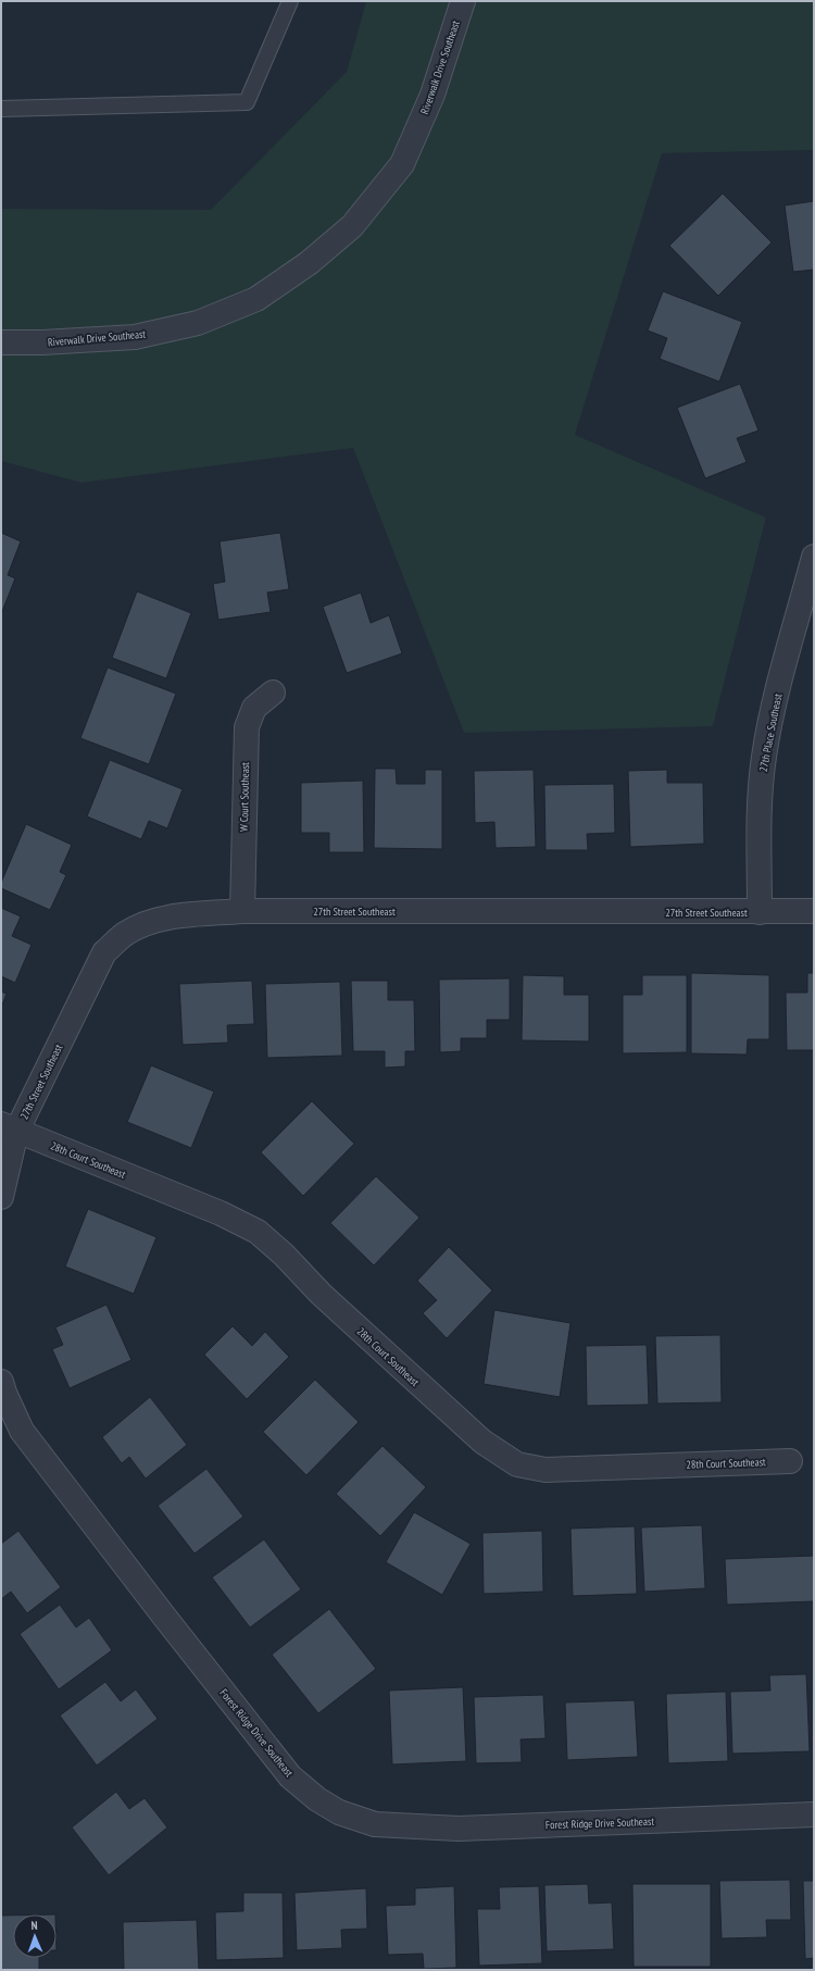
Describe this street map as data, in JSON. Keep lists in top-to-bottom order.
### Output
{
  "streets": {
    "street": [
      "Riverwalk Drive Southeast",
      "27th Place Southeast",
      "W Court Southeast",
      "27th Street Southeast",
      "28th Court Southeast",
      "Forest Ridge Drive Southeast"
    ]
  },
  "crossings": [
    ["27th Place Southeast", "27th Street Southeast"],
    ["W Court Southeast", "27th Street Southeast"],
    ["27th Street Southeast", "28th Court Southeast"]
  ],
  "north": "top"
}
